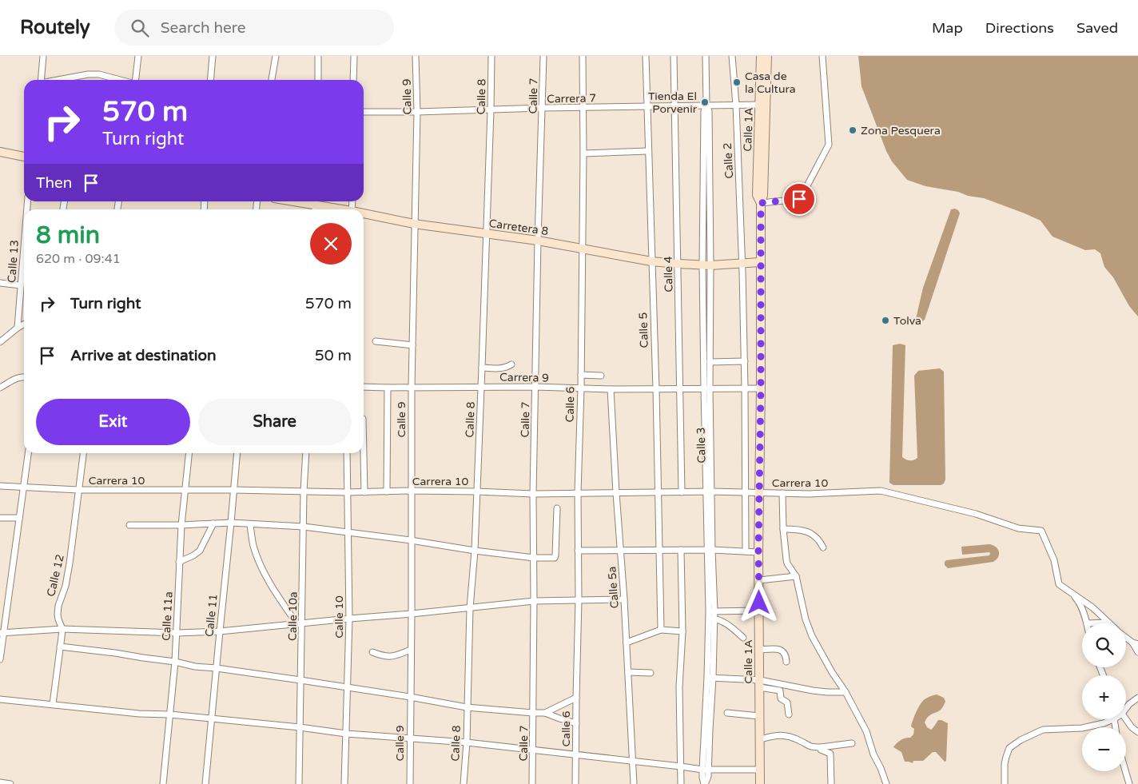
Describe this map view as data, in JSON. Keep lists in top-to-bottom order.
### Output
{
  "streets": {
    "street": [
      "Calle 7",
      "Calle 9",
      "Calle 8",
      "Carrera 7",
      "Calle 1A",
      "Calle 2",
      "Carretera 8",
      "Calle 13",
      "Calle 4",
      "Calle 5",
      "Carrera 9",
      "Calle 6",
      "Calle 3",
      "Carrera 10",
      "Calle 12",
      "Calle 5a",
      "Calle 11",
      "Calle 11a",
      "Calle 10a",
      "Calle 10"
    ]
  },
  "crossings": [
    ["Calle 7", "Carrera 7"],
    ["Calle 7", "Carretera 8"],
    ["Calle 7", "Carrera 9"],
    ["Calle 7", "Carrera 10"],
    ["Calle 9", "Carrera 7"],
    ["Calle 9", "Carretera 8"],
    ["Calle 9", "Carrera 9"],
    ["Calle 9", "Carrera 10"],
    ["Calle 8", "Carrera 7"],
    ["Calle 8", "Carretera 8"],
    ["Calle 8", "Carrera 9"],
    ["Calle 8", "Carrera 10"],
    ["Carrera 7", "Calle 1A"],
    ["Carrera 7", "Calle 2"],
    ["Carrera 7", "Calle 4"],
    ["Carrera 7", "Calle 5"],
    ["Carrera 7", "Calle 6"],
    ["Carrera 7", "Calle 3"],
    ["Calle 1A", "Carretera 8"],
    ["Calle 1A", "Carrera 9"],
    ["Calle 1A", "Carrera 10"],
    ["Calle 2", "Carretera 8"],
    ["Calle 2", "Carrera 9"],
    ["Calle 2", "Carrera 10"],
    ["Carretera 8", "Calle 4"],
    ["Carretera 8", "Calle 5"],
    ["Carretera 8", "Calle 6"],
    ["Carretera 8", "Calle 3"],
    ["Calle 4", "Carrera 9"],
    ["Calle 4", "Carrera 10"],
    ["Calle 5", "Carrera 9"],
    ["Calle 5", "Carrera 10"],
    ["Carrera 9", "Calle 6"],
    ["Carrera 9", "Calle 3"],
    ["Carrera 9", "Calle 5a"],
    ["Calle 6", "Carrera 10"],
    ["Calle 3", "Carrera 10"],
    ["Carrera 10", "Calle 12"],
    ["Carrera 10", "Calle 5a"],
    ["Carrera 10", "Calle 11"],
    ["Carrera 10", "Calle 11a"],
    ["Carrera 10", "Calle 10a"],
    ["Carrera 10", "Calle 10"]
  ],
  "places": [
    "Casa de la Cultura",
    "Tienda El Porvenir",
    "Zona Pesquera",
    "Tolva"
  ],
  "page": {
    "header": "Routely",
    "search": "Search here",
    "nav": ["Map", "Directions", "Saved"],
    "turn": ["570 m", "Turn right"],
    "then": "Then",
    "heading": ["8 min", "620 m · 09:41"],
    "list": [
      {
        "name": "Turn right",
        "value": "570 m"
      },
      {
        "name": "Arrive at destination",
        "value": "50 m"
      }
    ],
    "buttons": ["Exit", "Share"],
    "map_buttons": ["+", "−"]
  }
}
